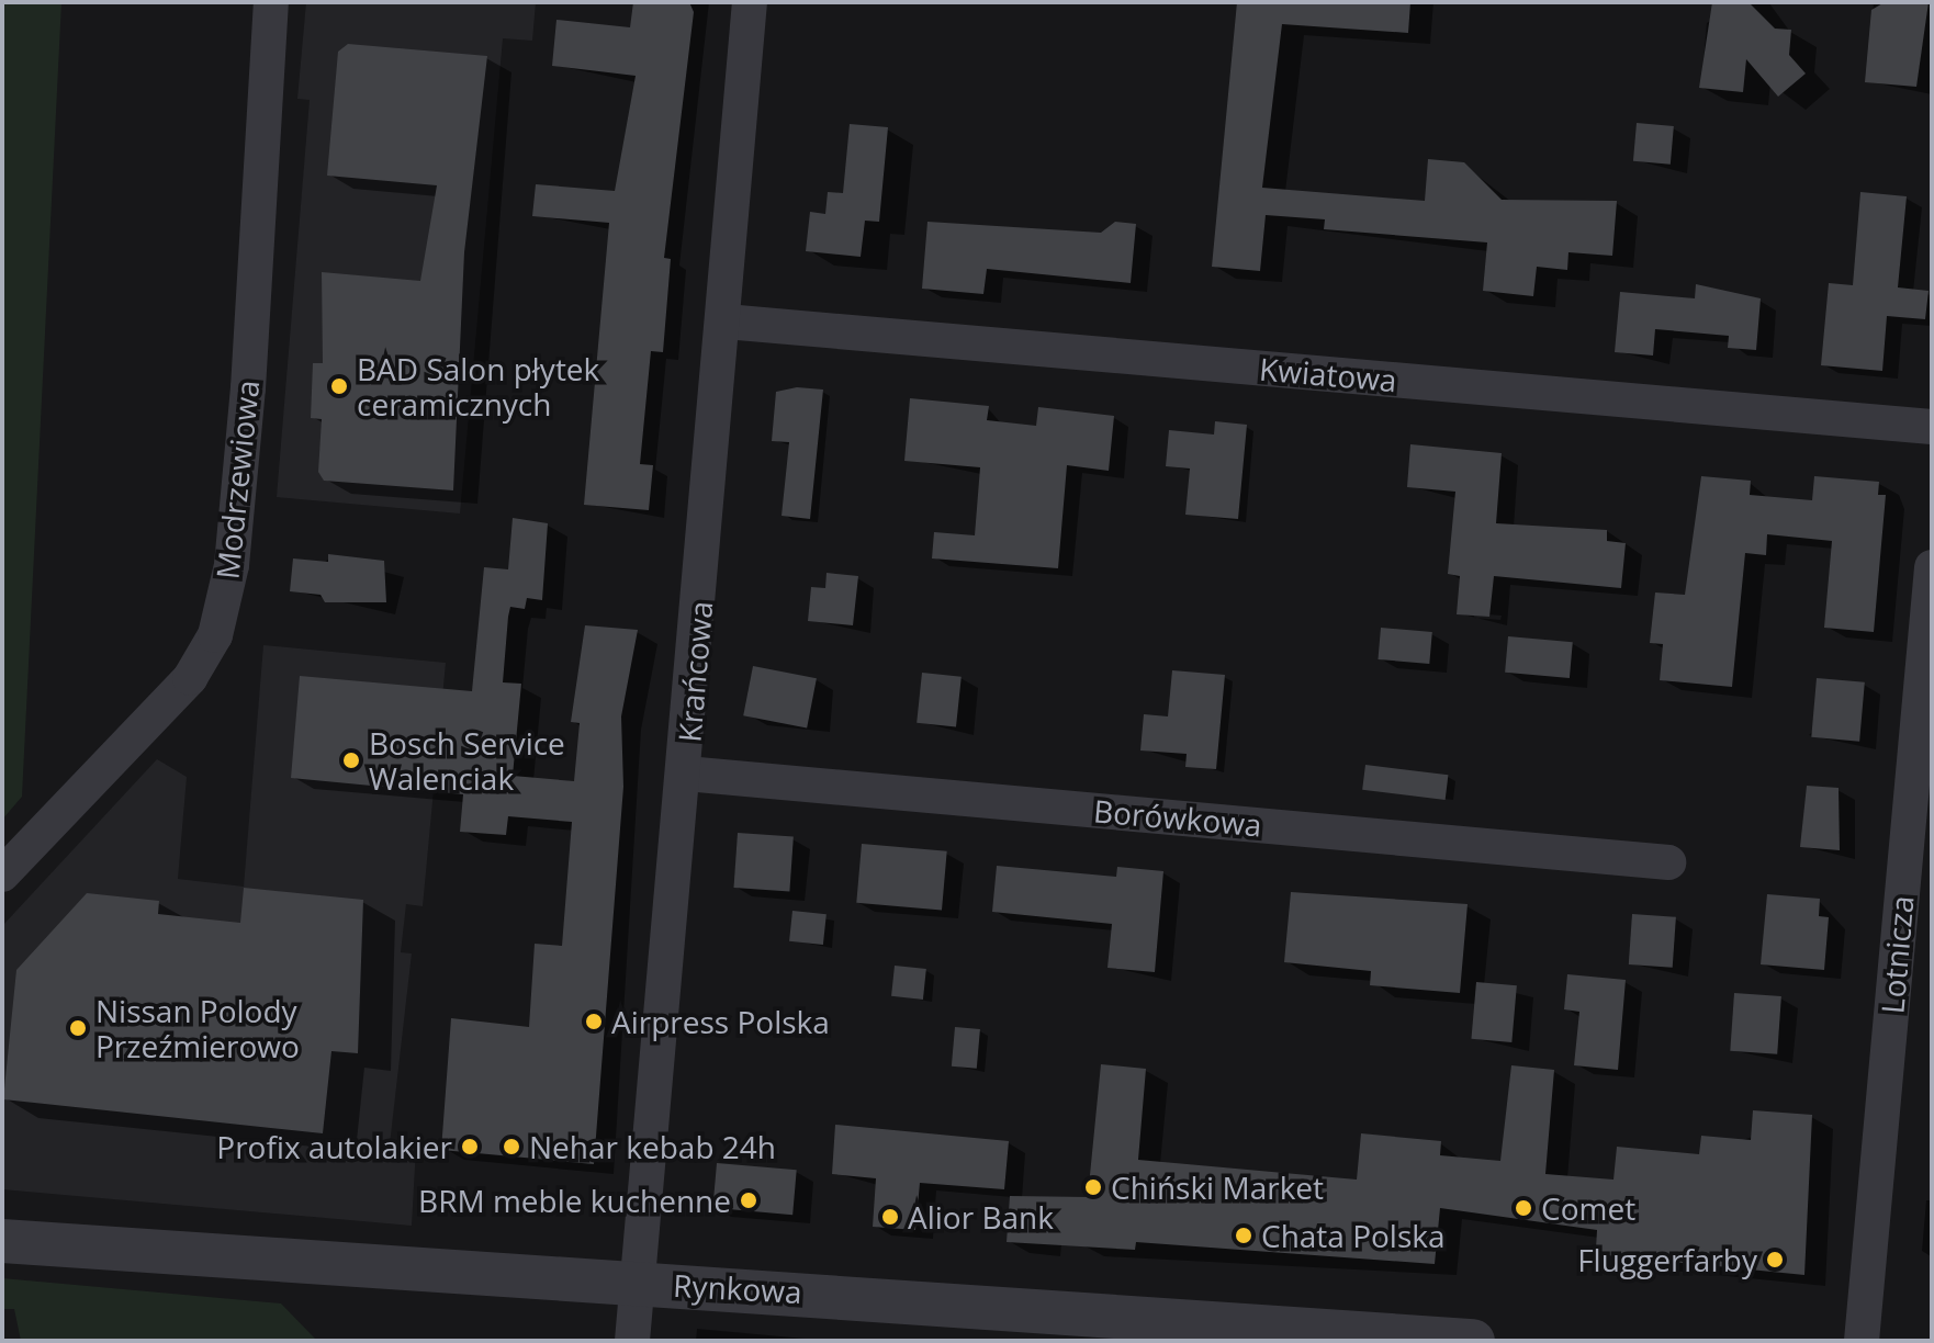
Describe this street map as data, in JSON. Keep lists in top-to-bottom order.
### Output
{
  "streets": {
    "street": [
      "Kwiatowa",
      "Modrzewiowa",
      "Krańcowa",
      "Borówkowa",
      "Lotnicza",
      "Rynkowa"
    ]
  },
  "crossings": [
    ["Kwiatowa", "Krańcowa"],
    ["Krańcowa", "Borówkowa"],
    ["Krańcowa", "Rynkowa"]
  ],
  "places": [
    "BAD Salon płytek ceramicznych",
    "Bosch Service Walenciak",
    "Airpress Polska",
    "Nissan Polody Przeźmierowo",
    "Profix autolakier",
    "Nehar kebab 24h",
    "Chiński Market",
    "BRM meble kuchenne",
    "Comet",
    "Alior Bank",
    "Chata Polska",
    "Fluggerfarby"
  ]
}
